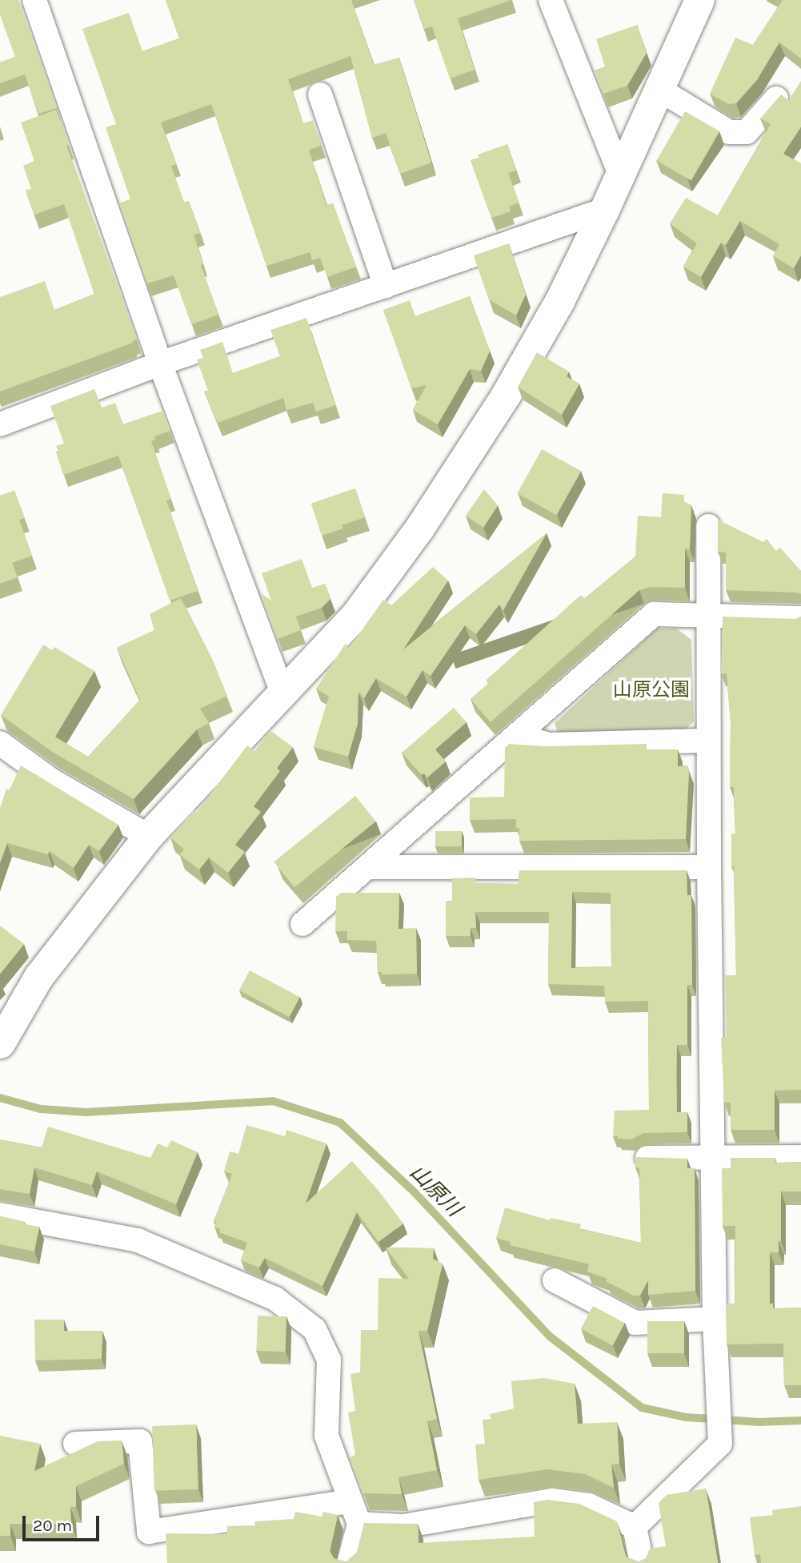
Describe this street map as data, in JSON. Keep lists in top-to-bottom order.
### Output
{
  "water": ["山原川"],
  "parks": ["山原公園"],
  "scale_bar": "20 m"
}
